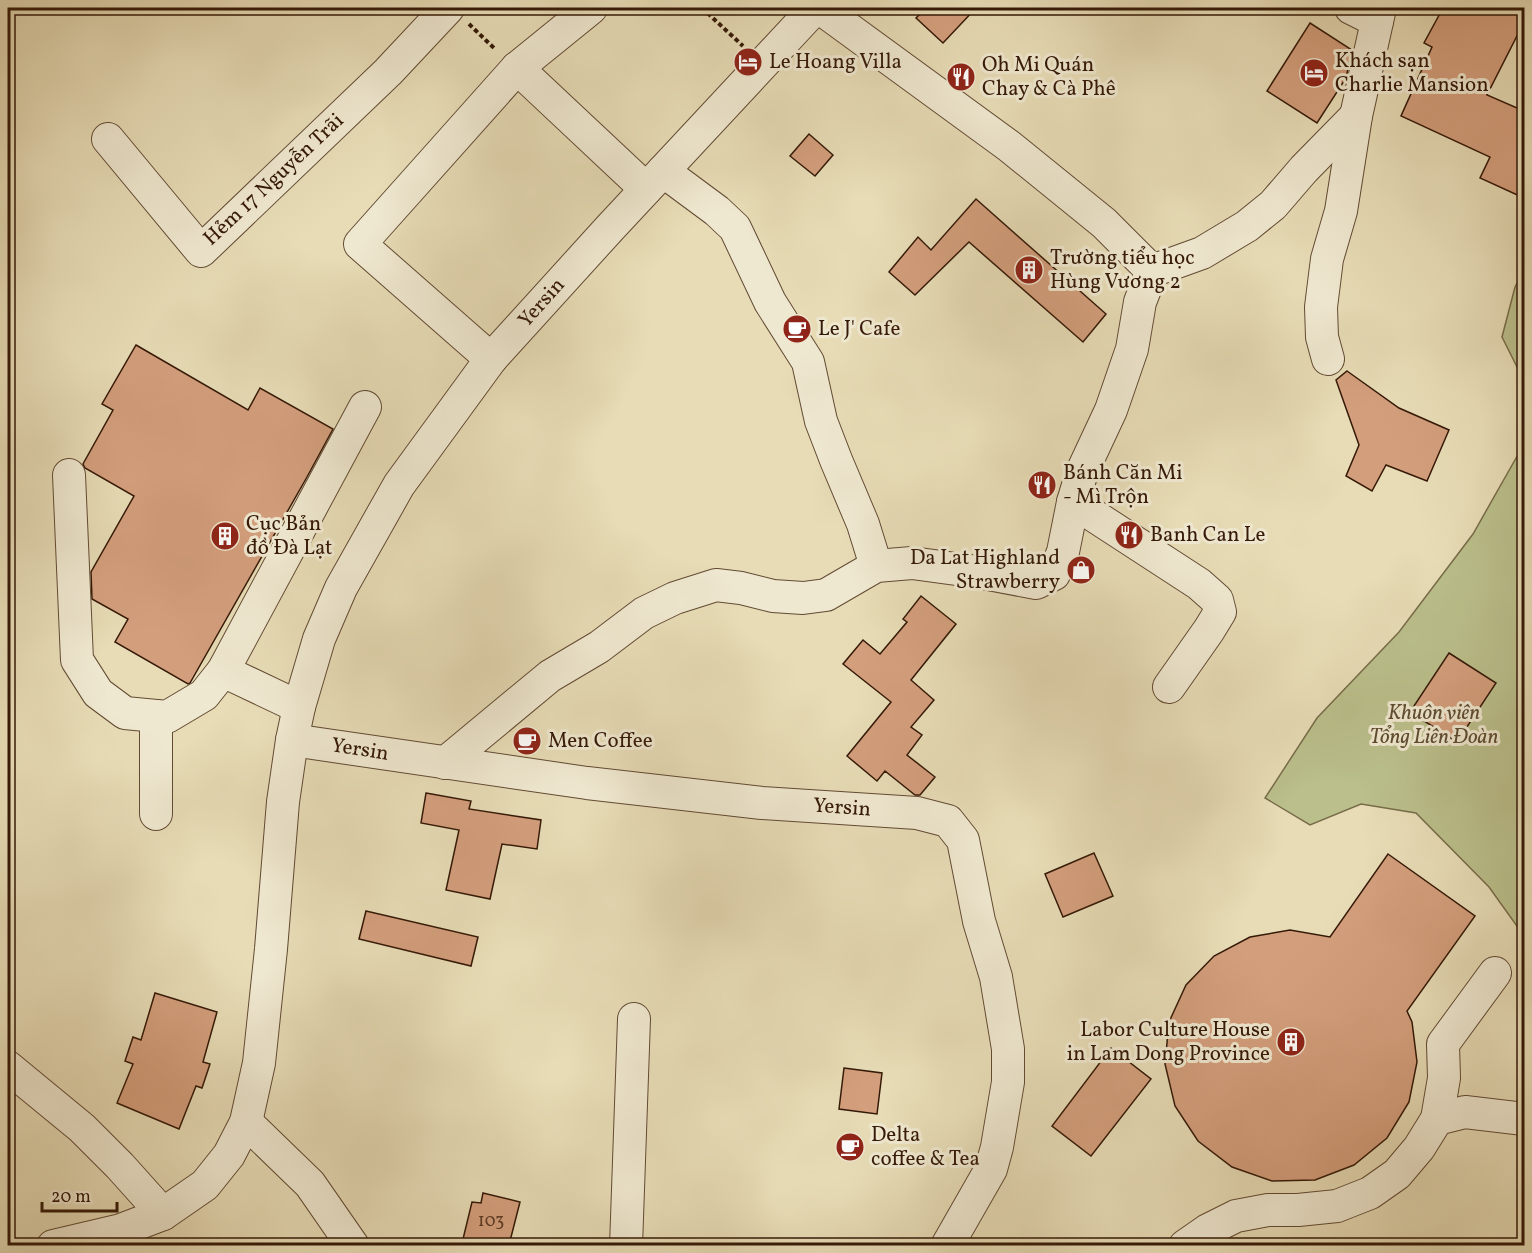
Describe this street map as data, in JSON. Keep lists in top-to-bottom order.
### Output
{
  "streets": {
    "street": ["Hẻm 17 Nguyễn Trãi", "Yersin"]
  },
  "parks": ["Khuôn viên Tổng Liên Đoàn"],
  "places": {
    "hotel": ["Le Hoang Villa", "Khách sạn Charlie Mansion"],
    "restaurant": ["Oh Mi Quán Chay & Cà Phê", "Bánh Căn Mi - Mì Trộn", "Banh Can Le"],
    "building": ["Trường tiểu học Hùng Vương 2", "Cục Bản đồ Đà Lạt", "Labor Culture House in Lam Dong Province"],
    "cafe": ["Le J' Cafe", "Men Coffee", "Delta coffee & Tea"],
    "shop": ["Da Lat Highland Strawberry"]
  },
  "house_numbers": ["103"],
  "scale_bar": "20 m"
}
